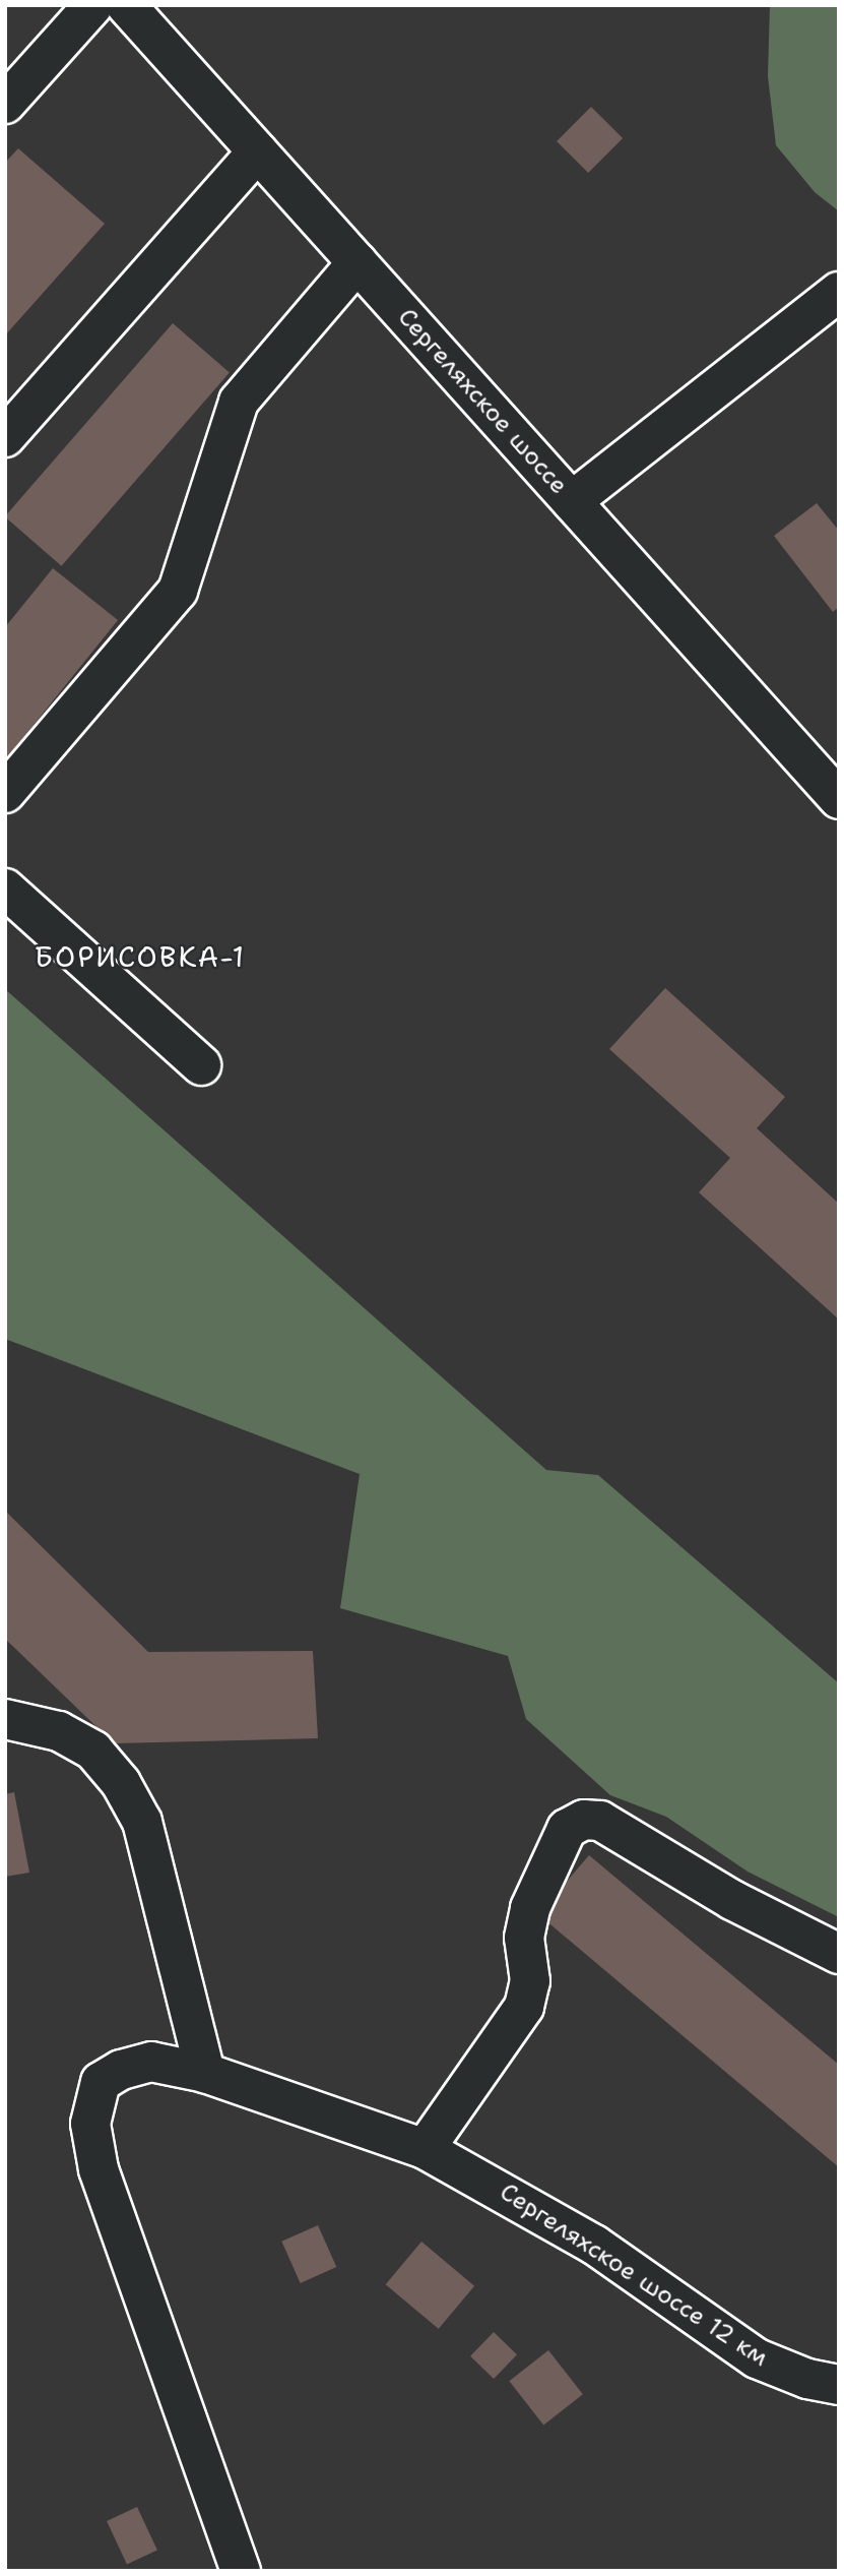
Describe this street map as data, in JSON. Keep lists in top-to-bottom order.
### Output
{
  "streets": {
    "street": ["Сергеляхское шоссе", "Сергеляхское шоссе 12 км"]
  },
  "districts": ["БОРИСОВКА-1"]
}
